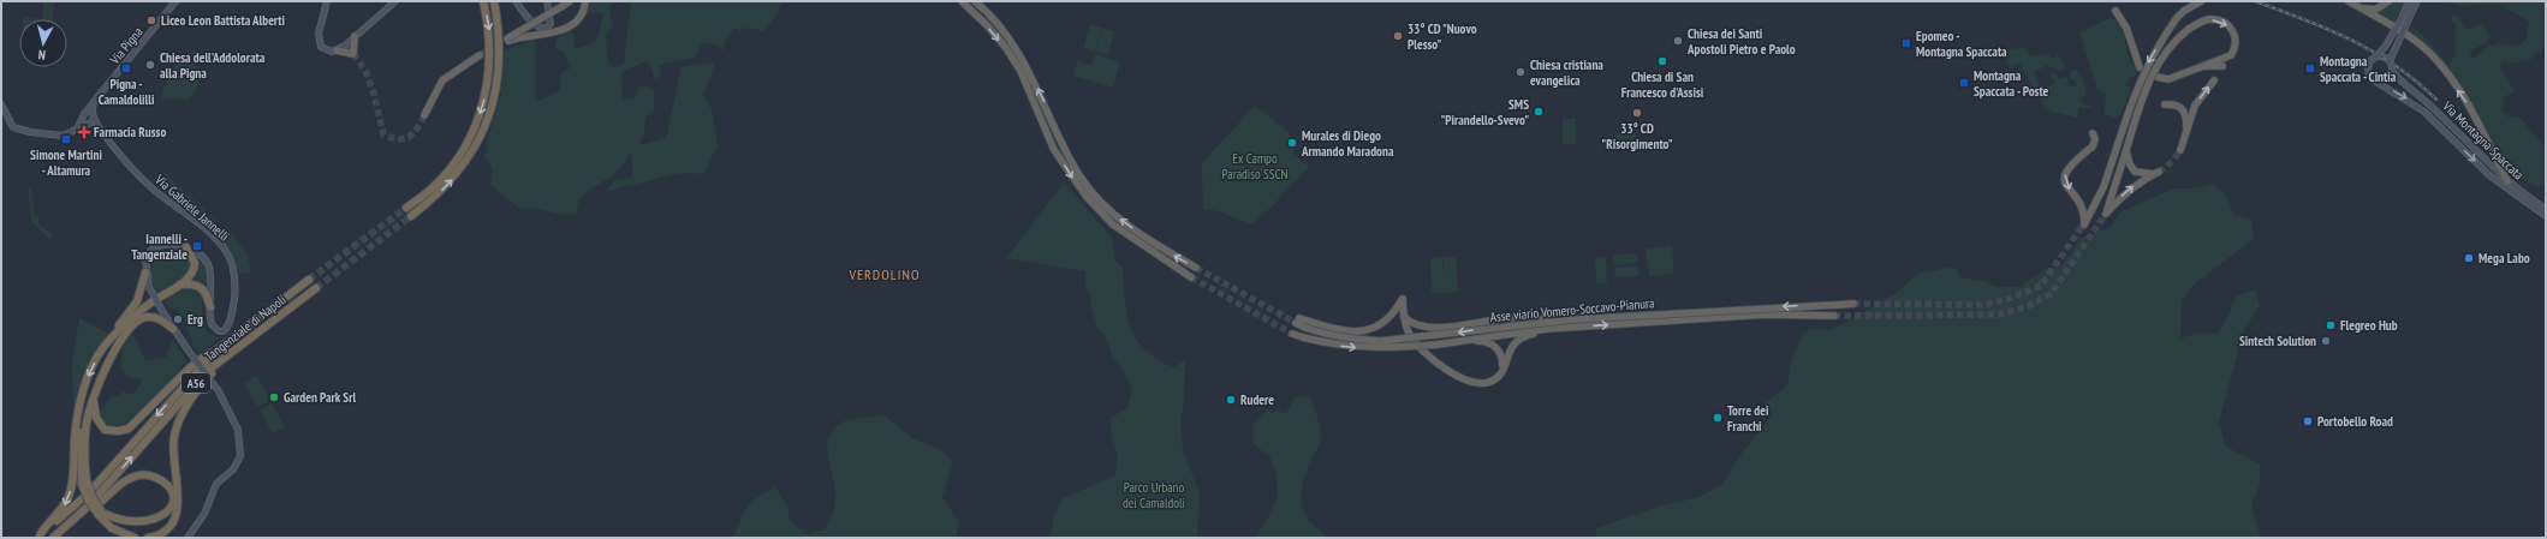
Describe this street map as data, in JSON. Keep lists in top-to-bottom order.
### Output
{
  "streets": {
    "highway": ["Asse viario Vomero-Soccavo-Pianura", "Tangenziale di Napoli", "A56"],
    "main road": ["Via Pigna", "Via Montagna Spaccata", "Via Gabriele Jannelli"]
  },
  "crossings": [
    ["Via Pigna", "Via Gabriele Jannelli"]
  ],
  "districts": ["VERDOLINO"],
  "parks": ["Ex Campo Paradiso SSCN", "Parco Urbano dei Camaldoli"],
  "places": {
    "other": [
      "Liceo Leon Battista Alberti",
      "33° CD \"Nuovo Plesso\"",
      "Chiesa dei Santi Apostoli Pietro e Paolo",
      "Chiesa di San Francesco d'Assisi",
      "Chiesa dell'Addolorata alla Pigna",
      "Chiesa cristiana evangelica",
      "SMS \"Pirandello-Svevo\"",
      "33° CD \"Risorgimento\"",
      "Murales di Diego Armando Maradona",
      "Mega Labo",
      "Erg",
      "Flegreo Hub",
      "Sintech Solution",
      "Garden Park Srl",
      "Rudere",
      "Torre dei Franchi",
      "Portobello Road"
    ],
    "transit": [
      "Epomeo - Montagna Spaccata",
      "Pigna - Camaldolilli",
      "Montagna Spaccata - Cintia",
      "Montagna Spaccata - Poste",
      "Simone Martini - Altamura",
      "Iannelli - Tangenziale"
    ],
    "health": ["Farmacia Russo"]
  },
  "north": "bottom"
}
